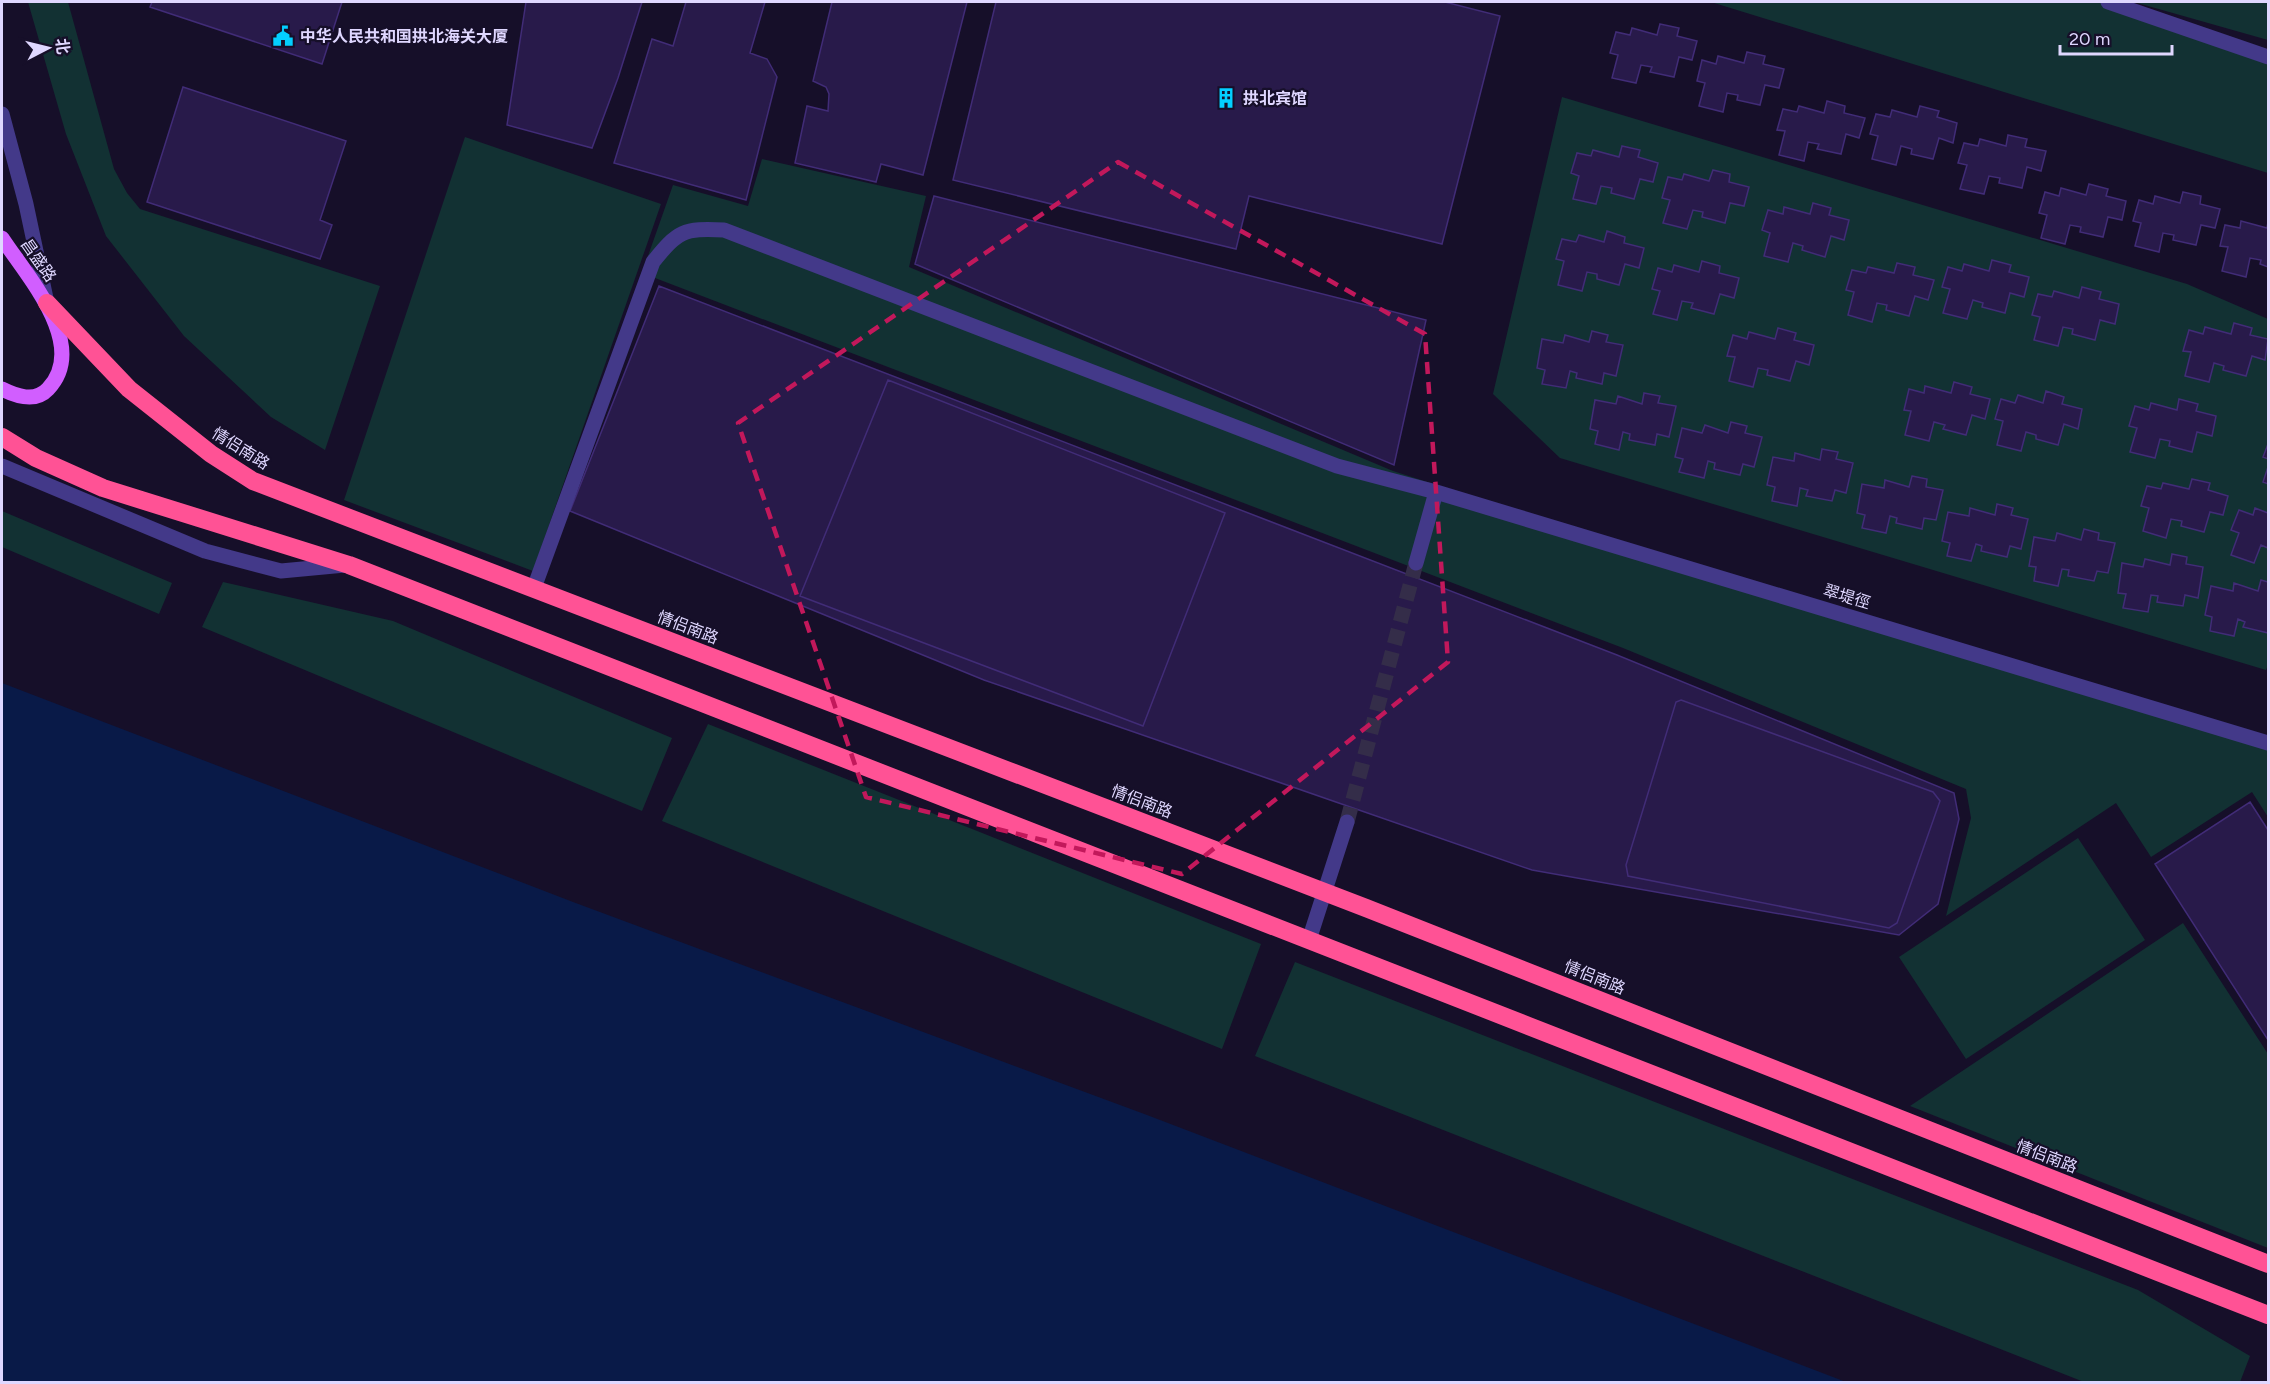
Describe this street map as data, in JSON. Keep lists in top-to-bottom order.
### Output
{
  "streets": {
    "highway": ["情侣南路"],
    "main road": ["昌盛路"],
    "street": ["翠堤徑"]
  },
  "crossings": [
    ["昌盛路", "情侣南路"],
    ["情侣南路", "翠堤徑"]
  ],
  "places": {
    "public building": ["中华人民共和国拱北海关大厦"],
    "building": ["拱北宾馆"]
  },
  "scale_bar": "20 m",
  "north": "right"
}
